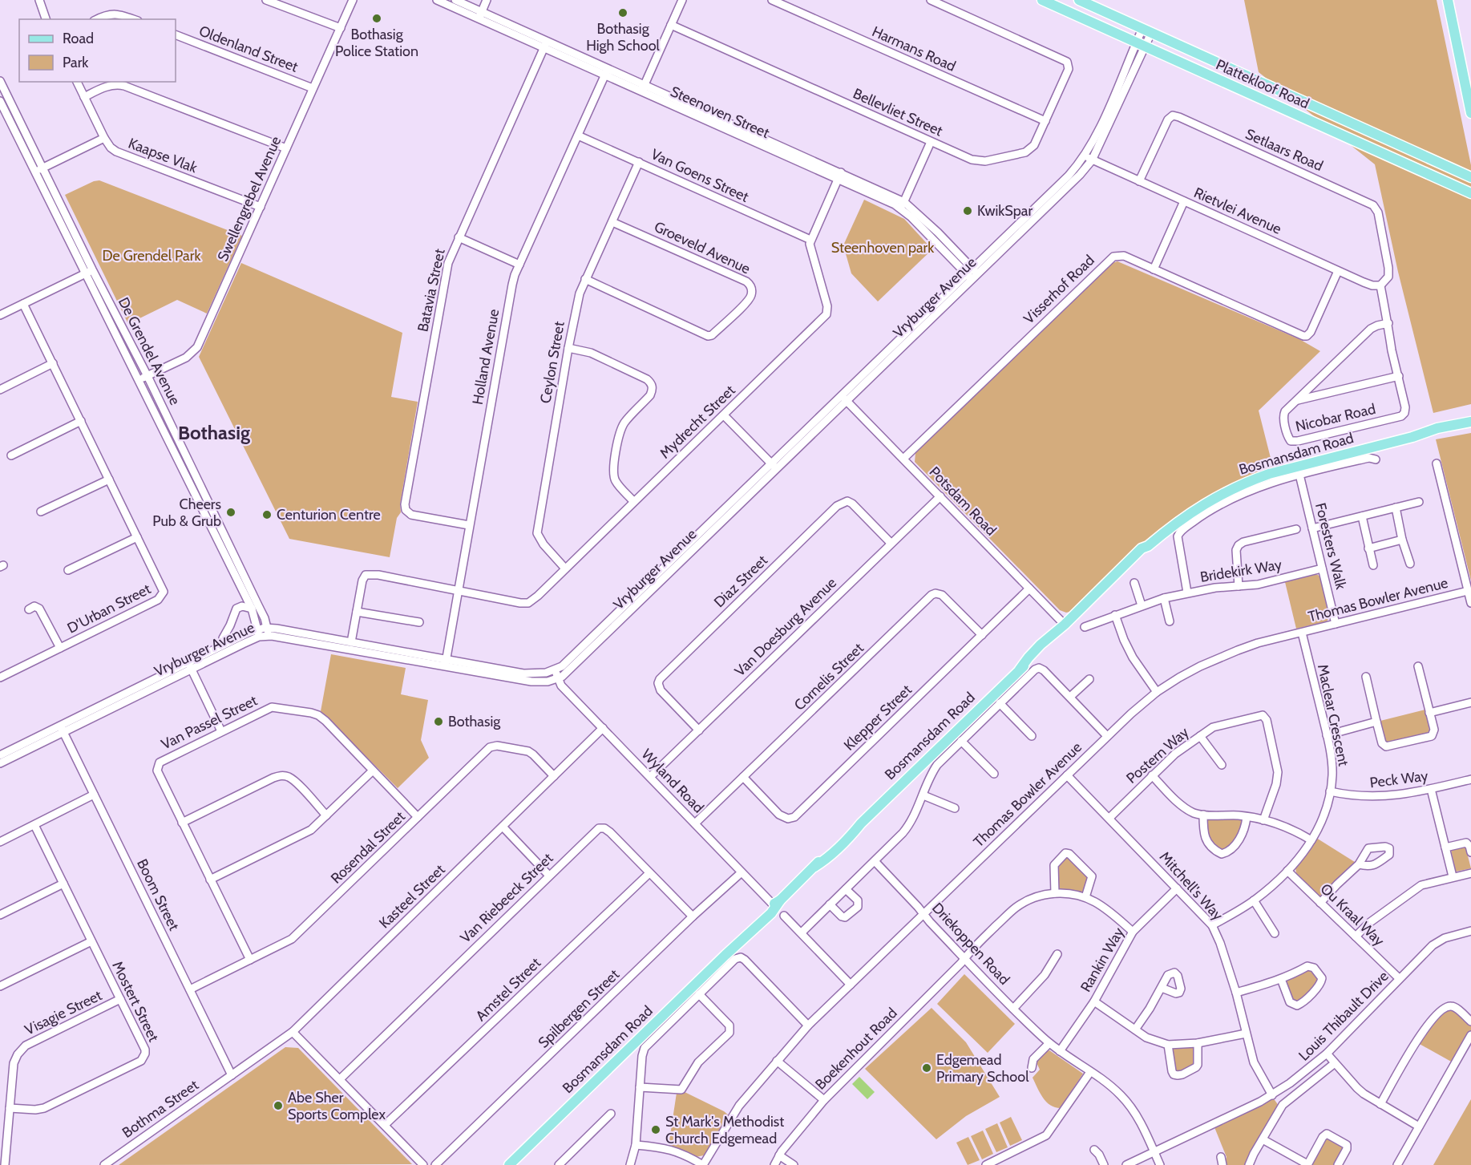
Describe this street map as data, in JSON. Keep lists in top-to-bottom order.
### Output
{
  "streets": {
    "main road": ["Plattekloof Road", "Bosmansdam Road"],
    "street": [
      "Oldenland Street",
      "Harmans Road",
      "Steenoven Street",
      "Bellevliet Street",
      "Setlaars Road",
      "Kaapse Vlak",
      "Van Goens Street",
      "Swellengrebel Avenue",
      "Rietvlei Avenue",
      "Groeveld Avenue",
      "Visserhof Road",
      "Batavia Street",
      "Vryburger Avenue",
      "De Grendel Avenue",
      "Holland Avenue",
      "Ceylon Street",
      "Nicobar Road",
      "Mydrecht Street",
      "Potsdam Road",
      "Foresters Walk",
      "Bridekirk Way",
      "Diaz Street",
      "Thomas Bowler Avenue",
      "D'Urban Street",
      "Van Doesburg Avenue",
      "Cornelis Street",
      "Maclear Crescent",
      "Klepper Street",
      "Van Passel Street",
      "Postern Way",
      "Peck Way",
      "Wyland Road",
      "Rosendal Street",
      "Mitchell's Way",
      "Boom Street",
      "Kasteel Street",
      "Van Riebeeck Street",
      "Ou Kraal Way",
      "Driekoppen Road",
      "Rankin Way",
      "Amstel Street",
      "Mostert Street",
      "Spilbergen Street",
      "Visagie Street",
      "Louis Thibault Drive",
      "Boekenhout Road",
      "Bothma Street"
    ]
  },
  "crossings": [
    ["Oldenland Street", "Swellengrebel Avenue"],
    ["Harmans Road", "Bellevliet Street"],
    ["Plattekloof Road", "Vryburger Avenue"],
    ["Steenoven Street", "Batavia Street"],
    ["Steenoven Street", "Vryburger Avenue"],
    ["Steenoven Street", "Holland Avenue"],
    ["Setlaars Road", "Rietvlei Avenue"],
    ["Setlaars Road", "Nicobar Road"],
    ["Kaapse Vlak", "Swellengrebel Avenue"],
    ["Van Goens Street", "Holland Avenue"],
    ["Van Goens Street", "Ceylon Street"],
    ["Van Goens Street", "Mydrecht Street"],
    ["Swellengrebel Avenue", "De Grendel Avenue"],
    ["Rietvlei Avenue", "Visserhof Road"],
    ["Rietvlei Avenue", "Vryburger Avenue"],
    ["Rietvlei Avenue", "Nicobar Road"],
    ["Groeveld Avenue", "Ceylon Street"],
    ["Visserhof Road", "Potsdam Road"],
    ["Batavia Street", "Holland Avenue"],
    ["Vryburger Avenue", "De Grendel Avenue"],
    ["Vryburger Avenue", "Holland Avenue"],
    ["Vryburger Avenue", "Potsdam Road"],
    ["Vryburger Avenue", "Wyland Road"],
    ["Vryburger Avenue", "Boom Street"],
    ["Holland Avenue", "Mydrecht Street"],
    ["Ceylon Street", "Mydrecht Street"],
    ["Bosmansdam Road", "Potsdam Road"],
    ["Bosmansdam Road", "Wyland Road"],
    ["Potsdam Road", "Van Doesburg Avenue"],
    ["Potsdam Road", "Klepper Street"],
    ["Foresters Walk", "Bridekirk Way"],
    ["Foresters Walk", "Thomas Bowler Avenue"],
    ["Diaz Street", "Van Doesburg Avenue"],
    ["Thomas Bowler Avenue", "Maclear Crescent"],
    ["Thomas Bowler Avenue", "Mitchell's Way"],
    ["Thomas Bowler Avenue", "Driekoppen Road"],
    ["Van Doesburg Avenue", "Wyland Road"],
    ["Cornelis Street", "Klepper Street"],
    ["Cornelis Street", "Wyland Road"],
    ["Maclear Crescent", "Peck Way"],
    ["Maclear Crescent", "Mitchell's Way"],
    ["Maclear Crescent", "Ou Kraal Way"],
    ["Van Passel Street", "Rosendal Street"],
    ["Postern Way", "Mitchell's Way"],
    ["Wyland Road", "Kasteel Street"],
    ["Wyland Road", "Spilbergen Street"],
    ["Rosendal Street", "Boom Street"],
    ["Rosendal Street", "Kasteel Street"],
    ["Mitchell's Way", "Rankin Way"],
    ["Mitchell's Way", "Louis Thibault Drive"],
    ["Boom Street", "Kasteel Street"],
    ["Boom Street", "Bothma Street"],
    ["Kasteel Street", "Bothma Street"],
    ["Van Riebeeck Street", "Amstel Street"],
    ["Van Riebeeck Street", "Spilbergen Street"],
    ["Ou Kraal Way", "Louis Thibault Drive"],
    ["Driekoppen Road", "Rankin Way"],
    ["Driekoppen Road", "Louis Thibault Drive"],
    ["Driekoppen Road", "Boekenhout Road"],
    ["Mostert Street", "Visagie Street"]
  ],
  "districts": ["Bothasig"],
  "parks": ["Steenhoven park", "De Grendel Park"],
  "places": [
    "Bothasig High School",
    "Bothasig Police Station",
    "KwikSpar",
    "Cheers Pub & Grub",
    "Centurion Centre",
    "Bothasig",
    "Edgemead Primary School",
    "Abe Sher Sports Complex",
    "St Mark's Methodist Church Edgemead"
  ],
  "legend": ["Road", "Park"]
}
